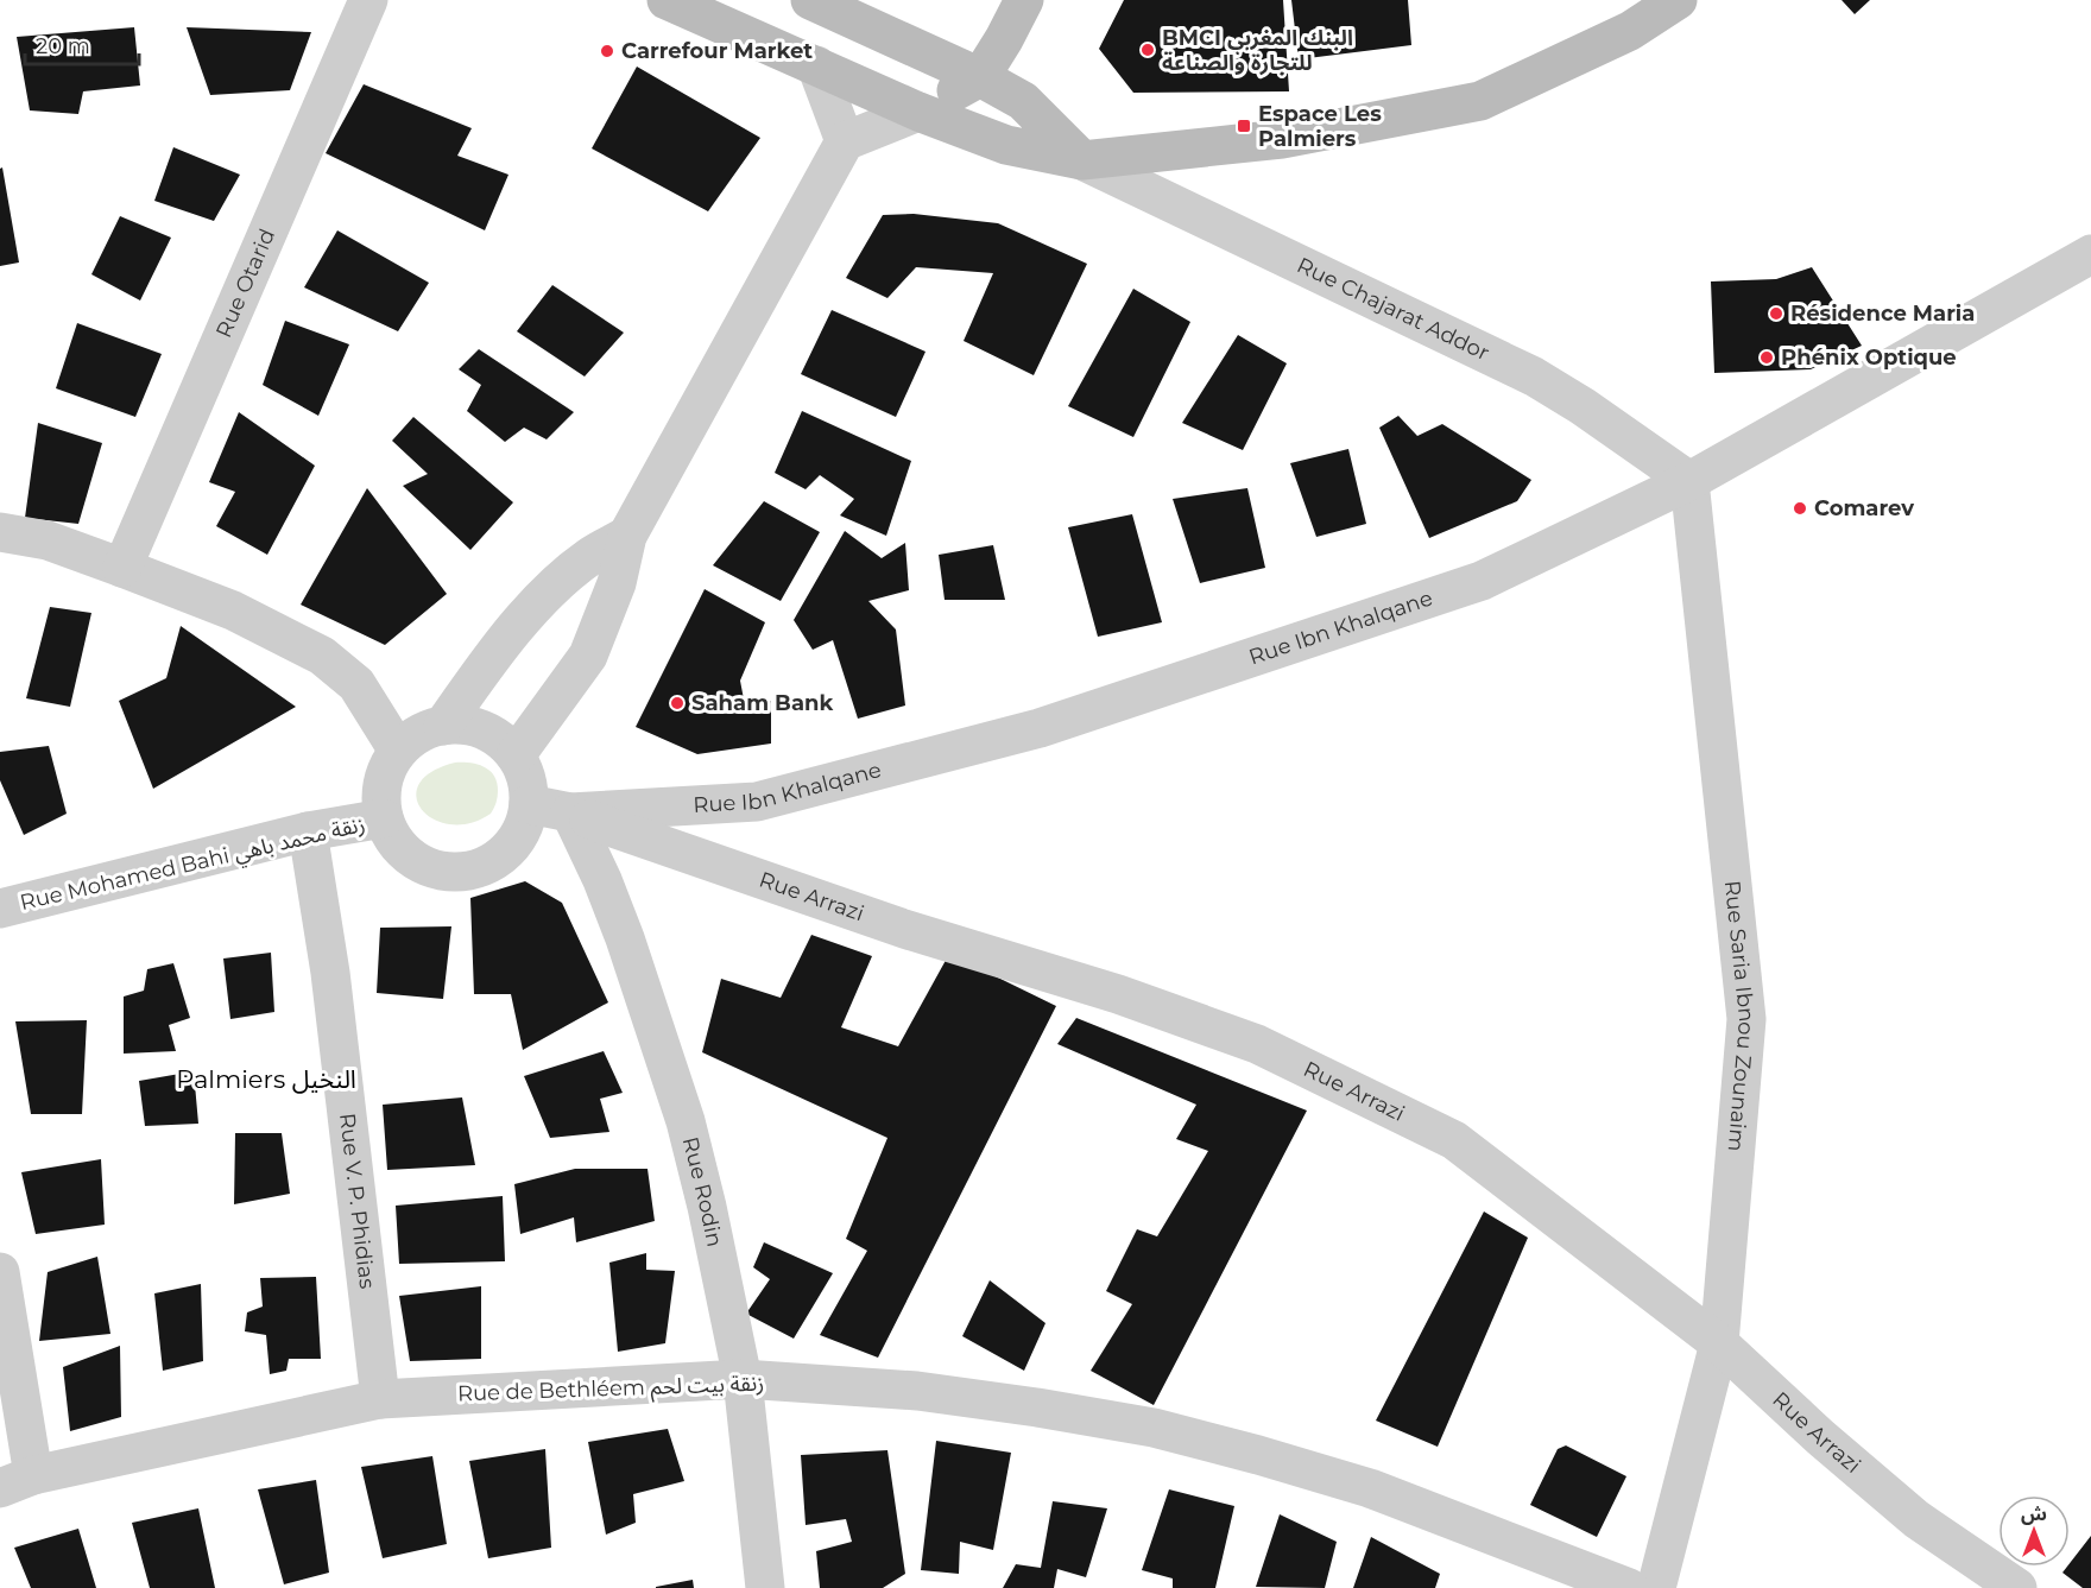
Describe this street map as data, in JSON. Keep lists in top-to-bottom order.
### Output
{
  "streets": {
    "street": [
      "Rue Otarid",
      "Rue Chajarat Addor",
      "Rue Ibn Khalqane",
      "Rue Mohamed Bahi زنقة محمد باهي",
      "Rue Arrazi",
      "Rue Saria Ibnou Zounaim",
      "Rue Rodin",
      "Rue V. P. Phidias",
      "Rue de Bethléem زنقة بيت لحم"
    ]
  },
  "crossings": [
    ["Rue Chajarat Addor", "Rue Ibn Khalqane"],
    ["Rue Chajarat Addor", "Rue Saria Ibnou Zounaim"],
    ["Rue Ibn Khalqane", "Rue Mohamed Bahi زنقة محمد باهي"],
    ["Rue Ibn Khalqane", "Rue Arrazi"],
    ["Rue Ibn Khalqane", "Rue Saria Ibnou Zounaim"],
    ["Rue Ibn Khalqane", "Rue Rodin"],
    ["Rue Mohamed Bahi زنقة محمد باهي", "Rue V. P. Phidias"],
    ["Rue Arrazi", "Rue Saria Ibnou Zounaim"],
    ["Rue Arrazi", "Rue Rodin"],
    ["Rue Rodin", "Rue de Bethléem زنقة بيت لحم"],
    ["Rue V. P. Phidias", "Rue de Bethléem زنقة بيت لحم"]
  ],
  "districts": ["Palmiers النخيل"],
  "places": {
    "other": [
      "BMCI البنك المغربي للتجارة والصناعة",
      "Carrefour Market",
      "Résidence Maria",
      "Phénix Optique",
      "Comarev",
      "Saham Bank"
    ],
    "transit": ["Espace Les Palmiers"]
  },
  "scale_bar": "20 m",
  "north": "top"
}
